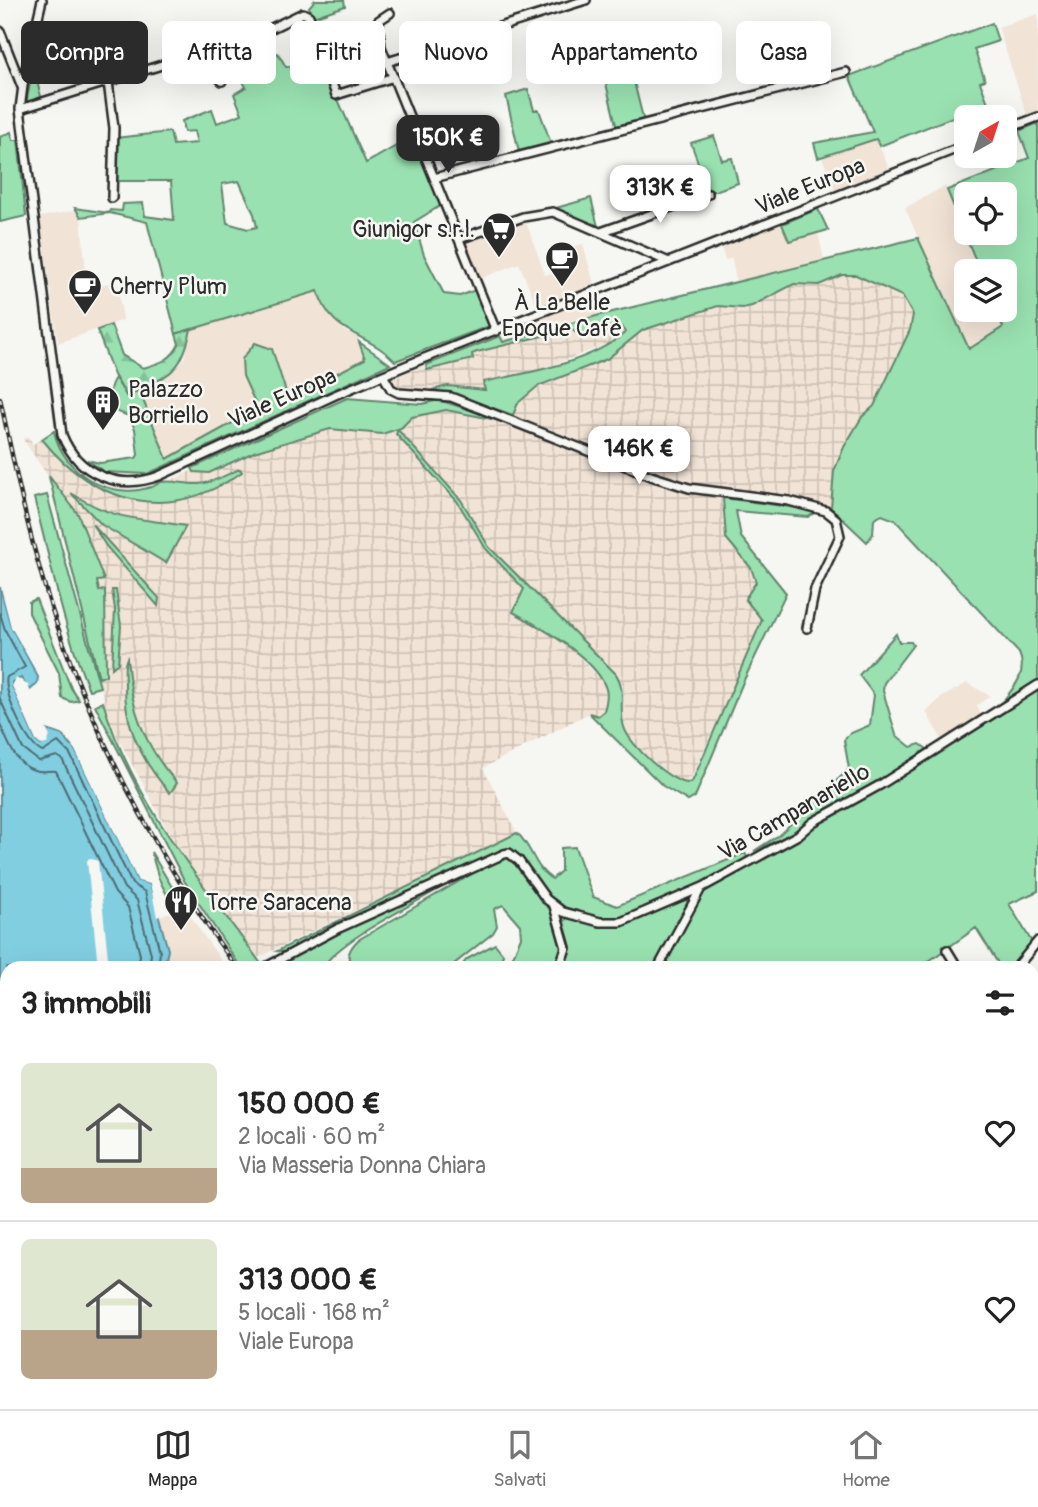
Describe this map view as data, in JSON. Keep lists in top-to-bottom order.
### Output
{
  "streets": {
    "street": ["Viale Europa", "Via Campanariello"]
  },
  "places": {
    "supermarket": ["Giunigor s.r.l."],
    "cafe": ["À La Belle Epoque Cafè", "Cherry Plum"],
    "building": ["Palazzo Borriello"],
    "restaurant": ["Torre Saracena"]
  },
  "north": "top right",
  "page": {
    "chip": [
      "Compra",
      "Affitta",
      "Filtri",
      "Nuovo",
      "Appartamento",
      "Casa"
    ],
    "price": ["150K €", "313K €", "146K €"],
    "heading": "3 immobili",
    "list": [
      {
        "name": "150 000 €",
        "note": "2 locali · 60 m² · Via Masseria Donna Chiara"
      },
      {
        "name": "313 000 €",
        "note": "5 locali · 168 m² · Viale Europa"
      }
    ],
    "tabs": ["Mappa", "Salvati", "Home"]
  }
}
